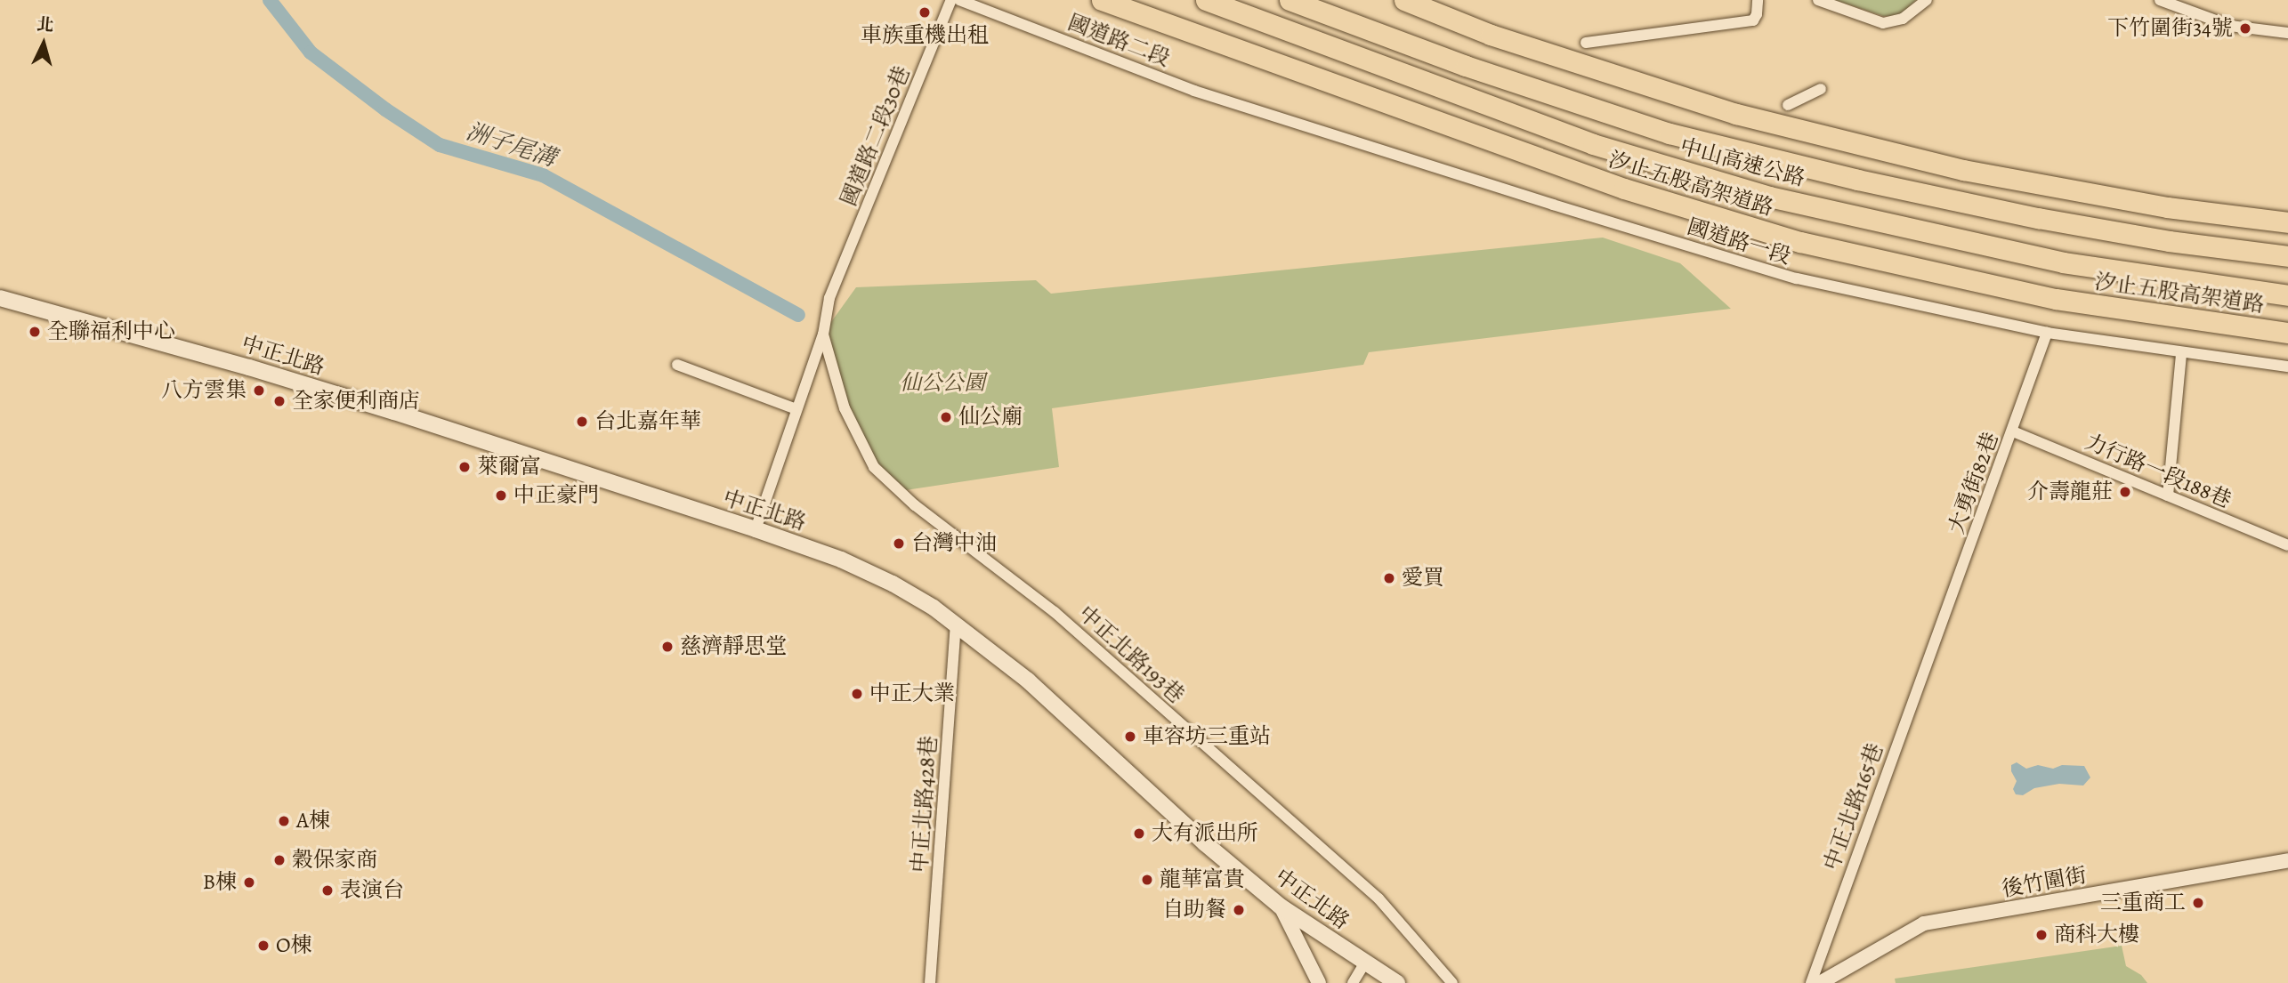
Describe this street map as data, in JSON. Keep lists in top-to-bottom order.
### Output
{
  "streets": {
    "highway": ["中山高速公路", "汐止五股高架道路"],
    "main road": ["中正北路"],
    "street": [
      "國道路二段",
      "國道路二段30巷",
      "國道路一段",
      "力行路一段188巷",
      "大勇街82巷",
      "中正北路193巷",
      "中正北路428巷",
      "中正北路165巷",
      "後竹圍街"
    ]
  },
  "crossings": [
    ["國道路二段", "國道路一段"],
    ["國道路二段30巷", "中正北路"],
    ["國道路二段30巷", "中正北路193巷"],
    ["國道路一段", "大勇街82巷"],
    ["中正北路", "中正北路428巷"],
    ["力行路一段188巷", "大勇街82巷"],
    ["大勇街82巷", "中正北路165巷"]
  ],
  "water": ["洲子尾溝"],
  "parks": ["仙公公園"],
  "places": [
    "車族重機出租",
    "下竹圍街34號",
    "全聯福利中心",
    "八方雲集",
    "全家便利商店",
    "仙公廟",
    "台北嘉年華",
    "萊爾富",
    "介壽龍莊",
    "中正豪門",
    "台灣中油",
    "愛買",
    "慈濟靜思堂",
    "中正大業",
    "車容坊三重站",
    "A棟",
    "大有派出所",
    "穀保家商",
    "龍華富貴",
    "B棟",
    "表演台",
    "三重商工",
    "自助餐",
    "商科大樓",
    "O棟"
  ],
  "north": "top"
}
